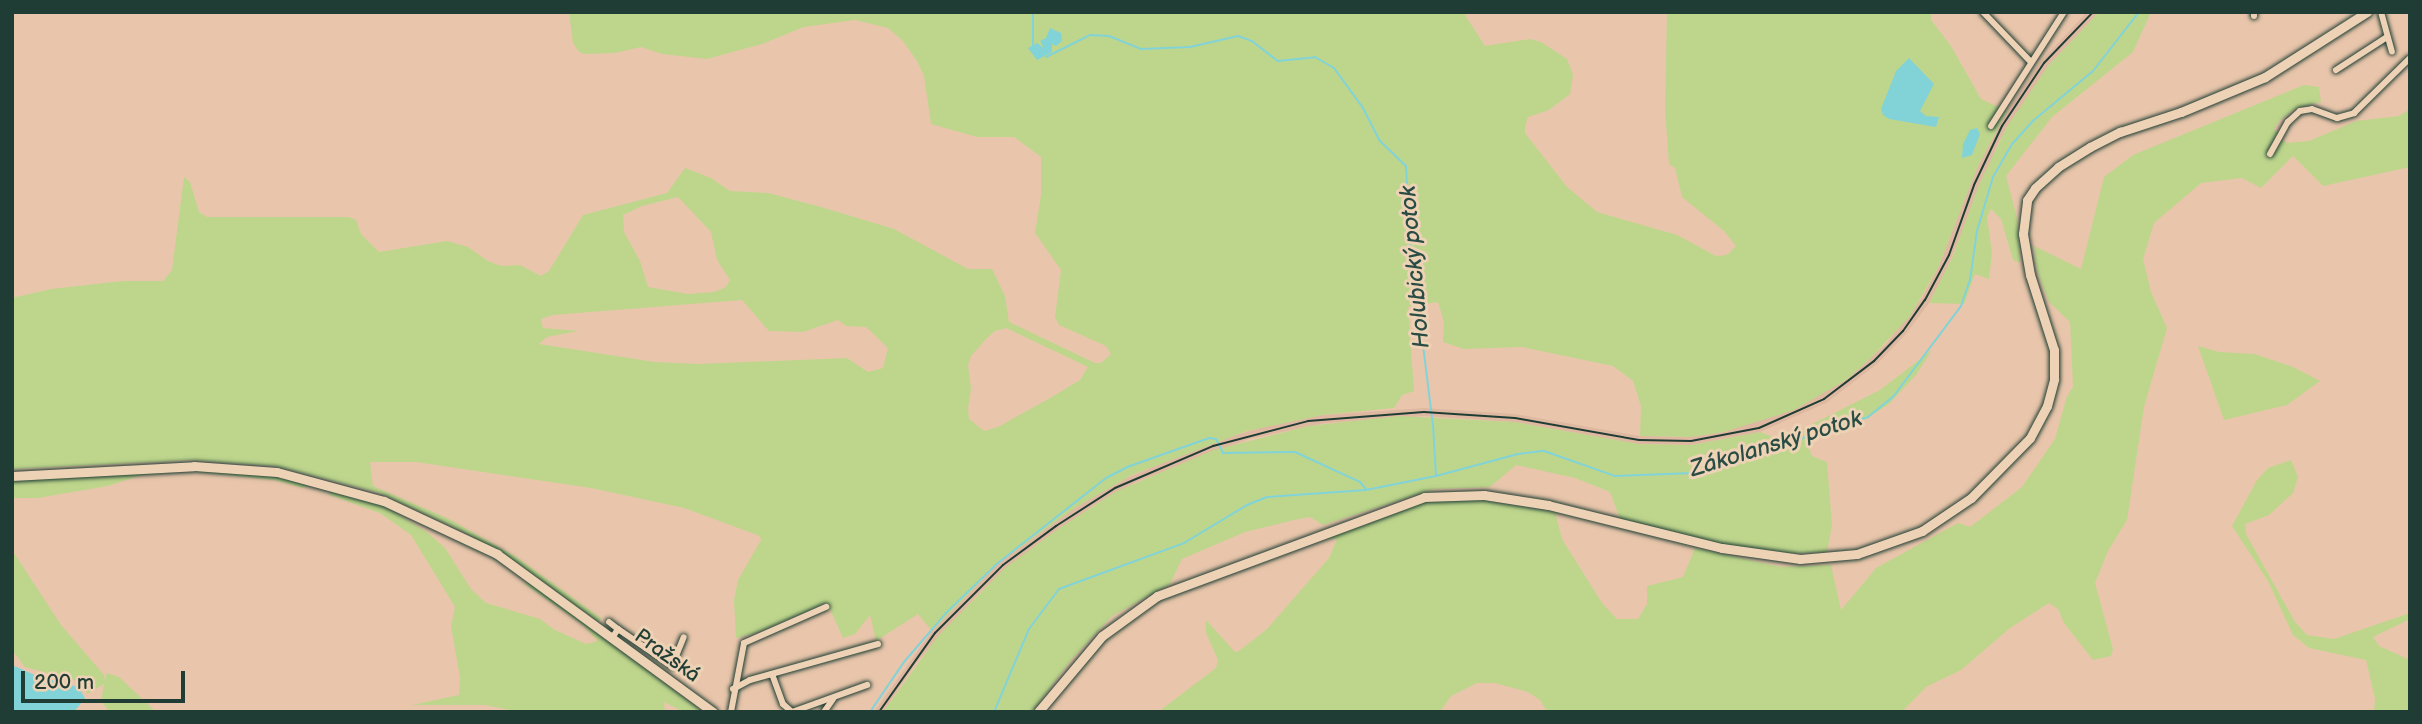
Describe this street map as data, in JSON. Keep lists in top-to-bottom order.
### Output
{
  "streets": {
    "main road": ["Pražská"]
  },
  "water": ["Holubický potok", "Zákolanský potok"],
  "scale_bar": "200 m"
}
